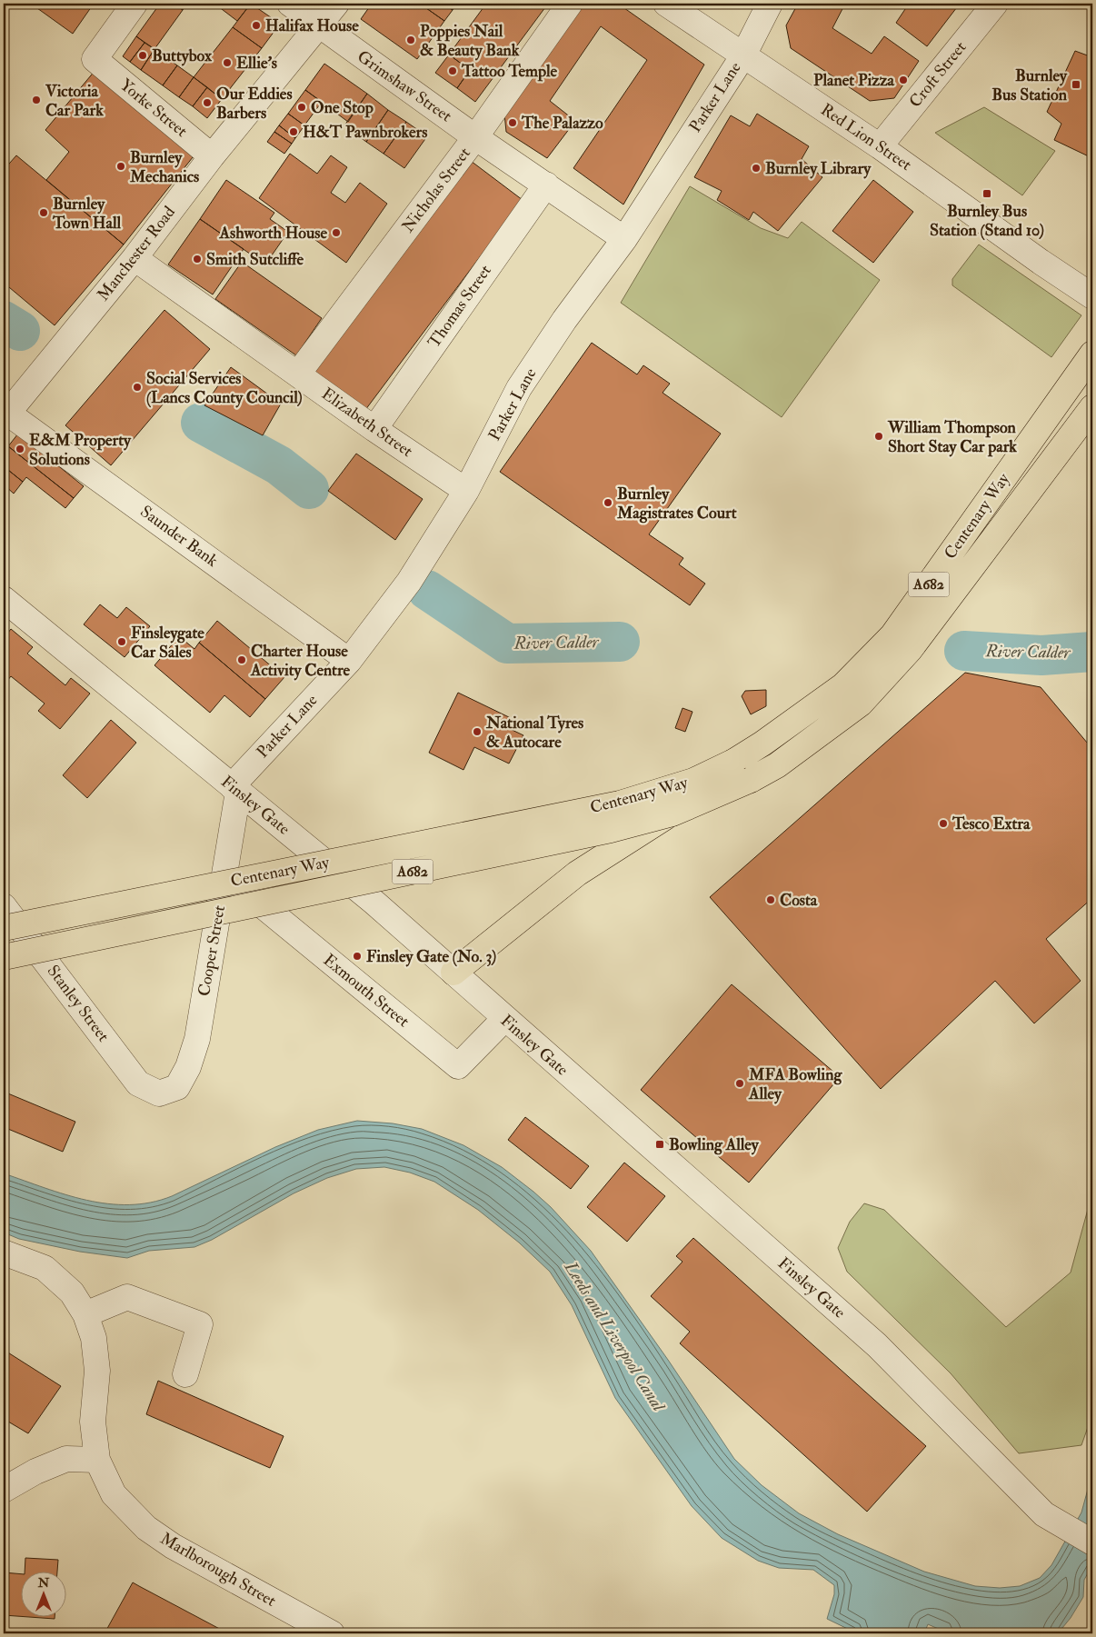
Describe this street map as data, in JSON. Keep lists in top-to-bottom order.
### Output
{
  "streets": {
    "main road": ["Centenary Way", "A682"],
    "street": [
      "Croft Street",
      "Grimshaw Street",
      "Parker Lane",
      "Yorke Street",
      "Red Lion Street",
      "Nicholas Street",
      "Manchester Road",
      "Thomas Street",
      "Elizabeth Street",
      "Saunder Bank",
      "Finsley Gate",
      "Cooper Street",
      "Exmouth Street",
      "Stanley Street",
      "Marlborough Street"
    ]
  },
  "crossings": [
    ["Croft Street", "Red Lion Street"],
    ["Grimshaw Street", "Parker Lane"],
    ["Grimshaw Street", "Nicholas Street"],
    ["Grimshaw Street", "Manchester Road"],
    ["Grimshaw Street", "Thomas Street"],
    ["Parker Lane", "Red Lion Street"],
    ["Parker Lane", "Elizabeth Street"],
    ["Parker Lane", "Saunder Bank"],
    ["Parker Lane", "Finsley Gate"],
    ["Parker Lane", "Cooper Street"],
    ["Yorke Street", "Manchester Road"],
    ["Nicholas Street", "Elizabeth Street"],
    ["Manchester Road", "Elizabeth Street"],
    ["Manchester Road", "Saunder Bank"],
    ["Thomas Street", "Elizabeth Street"],
    ["Centenary Way", "A682"],
    ["A682", "Finsley Gate"],
    ["Finsley Gate", "Cooper Street"],
    ["Finsley Gate", "Exmouth Street"],
    ["Cooper Street", "Exmouth Street"],
    ["Cooper Street", "Stanley Street"]
  ],
  "water": ["River Calder", "Leeds and Liverpool Canal"],
  "places": {
    "other": [
      "Halifax House",
      "Poppies Nail & Beauty Bank",
      "Buttybox",
      "Ellie's",
      "Tattoo Temple",
      "Planet Pizza",
      "Victoria Car Park",
      "Our Eddies Barbers",
      "One Stop",
      "The Palazzo",
      "H&T Pawnbrokers",
      "Burnley Mechanics",
      "Burnley Library",
      "Burnley Town Hall",
      "Ashworth House",
      "Smith Sutcliffe",
      "Social Services (Lancs County Council)",
      "William Thompson Short Stay Car park",
      "E&M Property Solutions",
      "Burnley Magistrates Court",
      "Finsleygate Car Sales",
      "Charter House Activity Centre",
      "National Tyres & Autocare",
      "Tesco Extra",
      "Costa",
      "Finsley Gate (No. 3)",
      "MFA Bowling Alley"
    ],
    "transit": ["Burnley Bus Station", "Burnley Bus Station (Stand 10)", "Bowling Alley"]
  },
  "north": "top"
}
